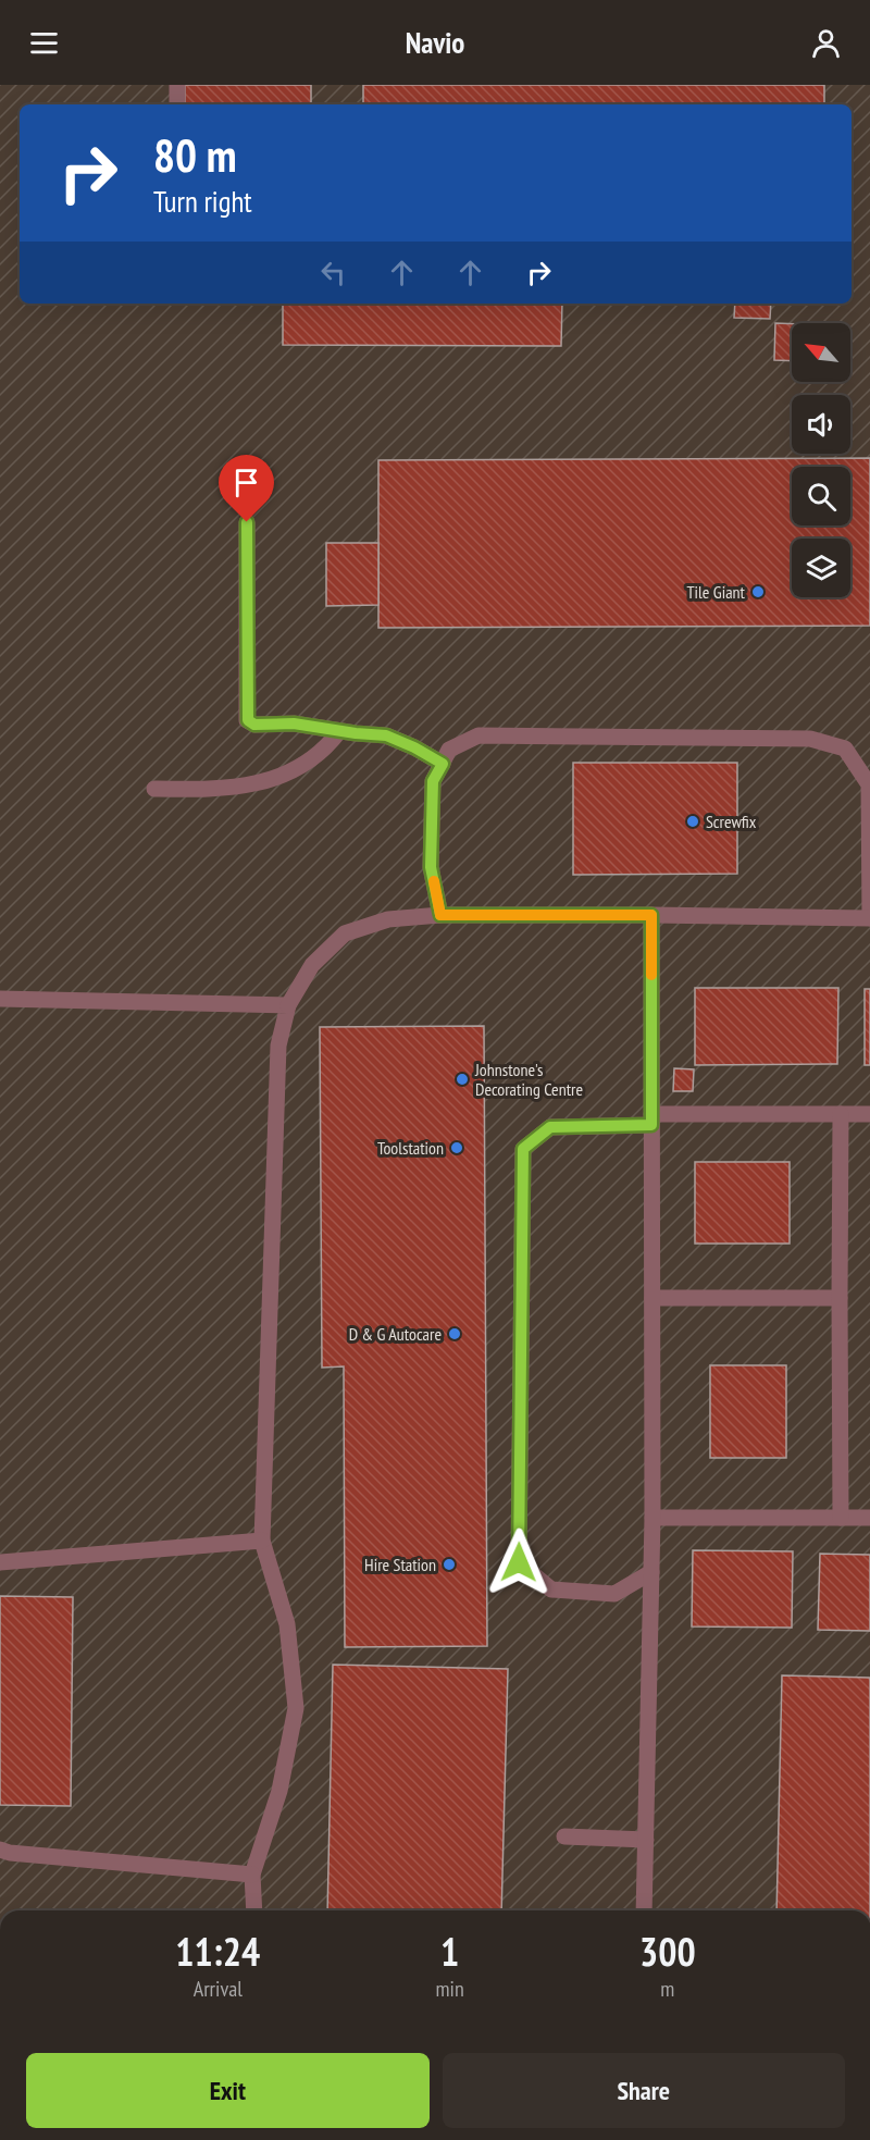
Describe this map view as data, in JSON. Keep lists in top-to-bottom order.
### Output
{
  "places": [
    "Tile Giant",
    "Screwfix",
    "Johnstone's Decorating Centre",
    "Toolstation",
    "D & G Autocare",
    "Hire Station"
  ],
  "north": "top left",
  "page": {
    "header": "Navio",
    "turn": ["80 m", "Turn right"],
    "eta": [
      "11:24",
      "Arrival",
      "1",
      "min",
      "300",
      "m"
    ],
    "buttons": ["Exit", "Share"]
  }
}
